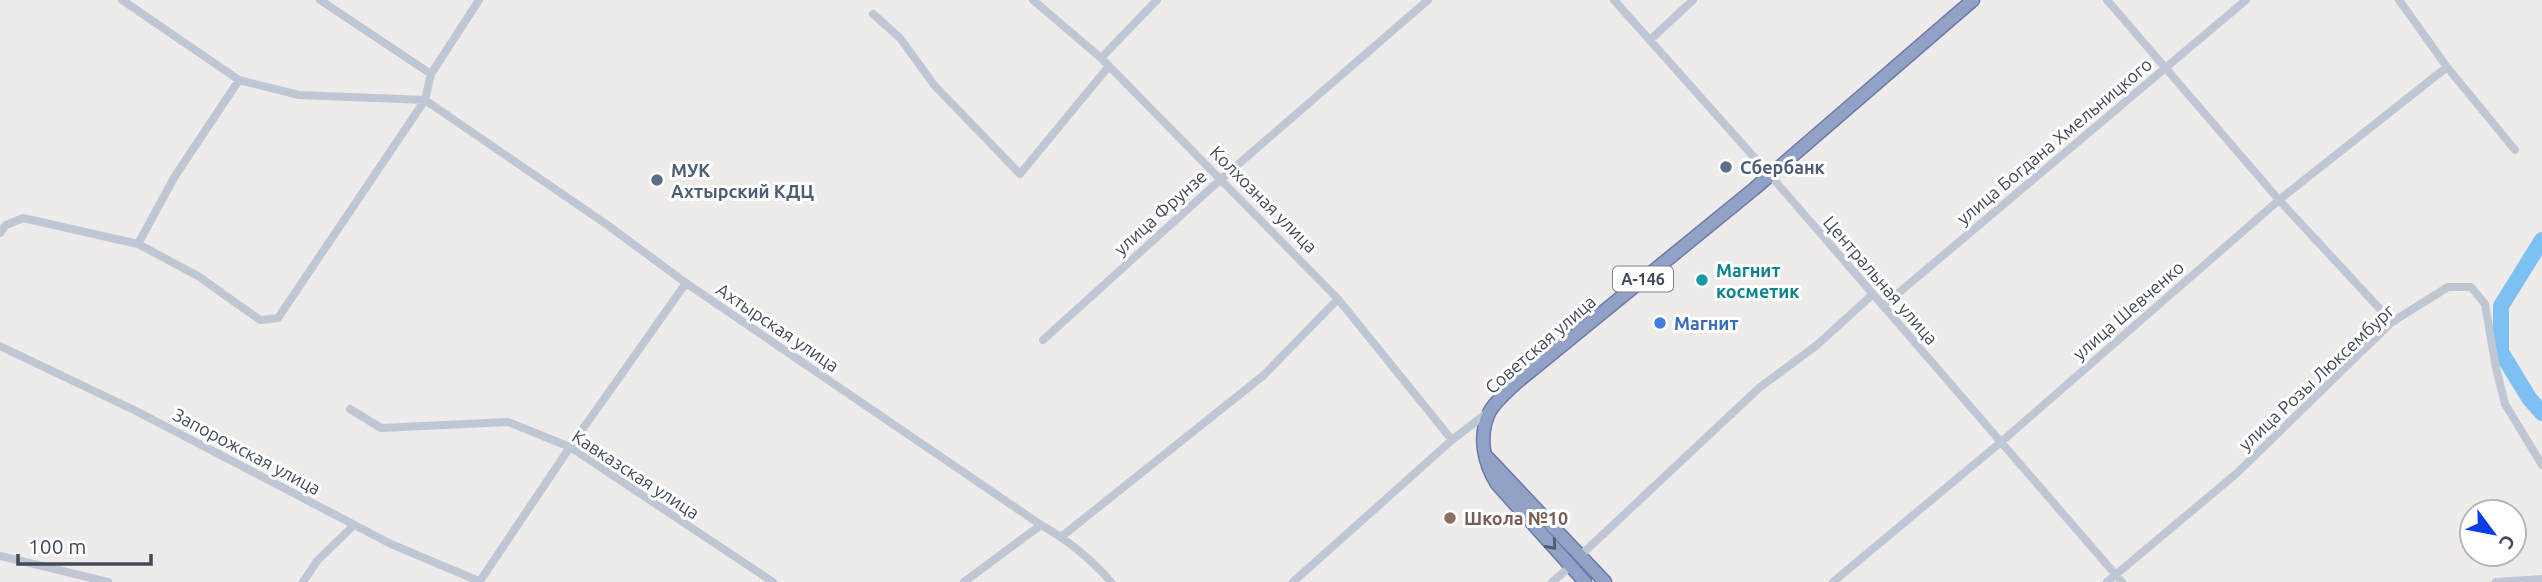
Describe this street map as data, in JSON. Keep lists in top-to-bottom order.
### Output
{
  "streets": {
    "highway": ["А-146", "Советская улица"],
    "street": [
      "улица Богдана Хмельницкого",
      "Колхозная улица",
      "улица Фрунзе",
      "Центральная улица",
      "улица Шевченко",
      "Ахтырская улица",
      "улица Розы Люксембург",
      "Запорожская улица",
      "Кавказская улица"
    ]
  },
  "crossings": [
    ["улица Богдана Хмельницкого", "Центральная улица"],
    ["Колхозная улица", "улица Фрунзе"],
    ["Колхозная улица", "Советская улица"],
    ["Центральная улица", "улица Шевченко"],
    ["Центральная улица", "Советская улица"],
    ["Центральная улица", "улица Розы Люксембург"]
  ],
  "places": [
    "Сбербанк",
    "МУК Ахтырский КДЦ",
    "Магнит косметик",
    "Магнит",
    "Школа №10"
  ],
  "scale_bar": "100 m",
  "north": "bottom right"
}
